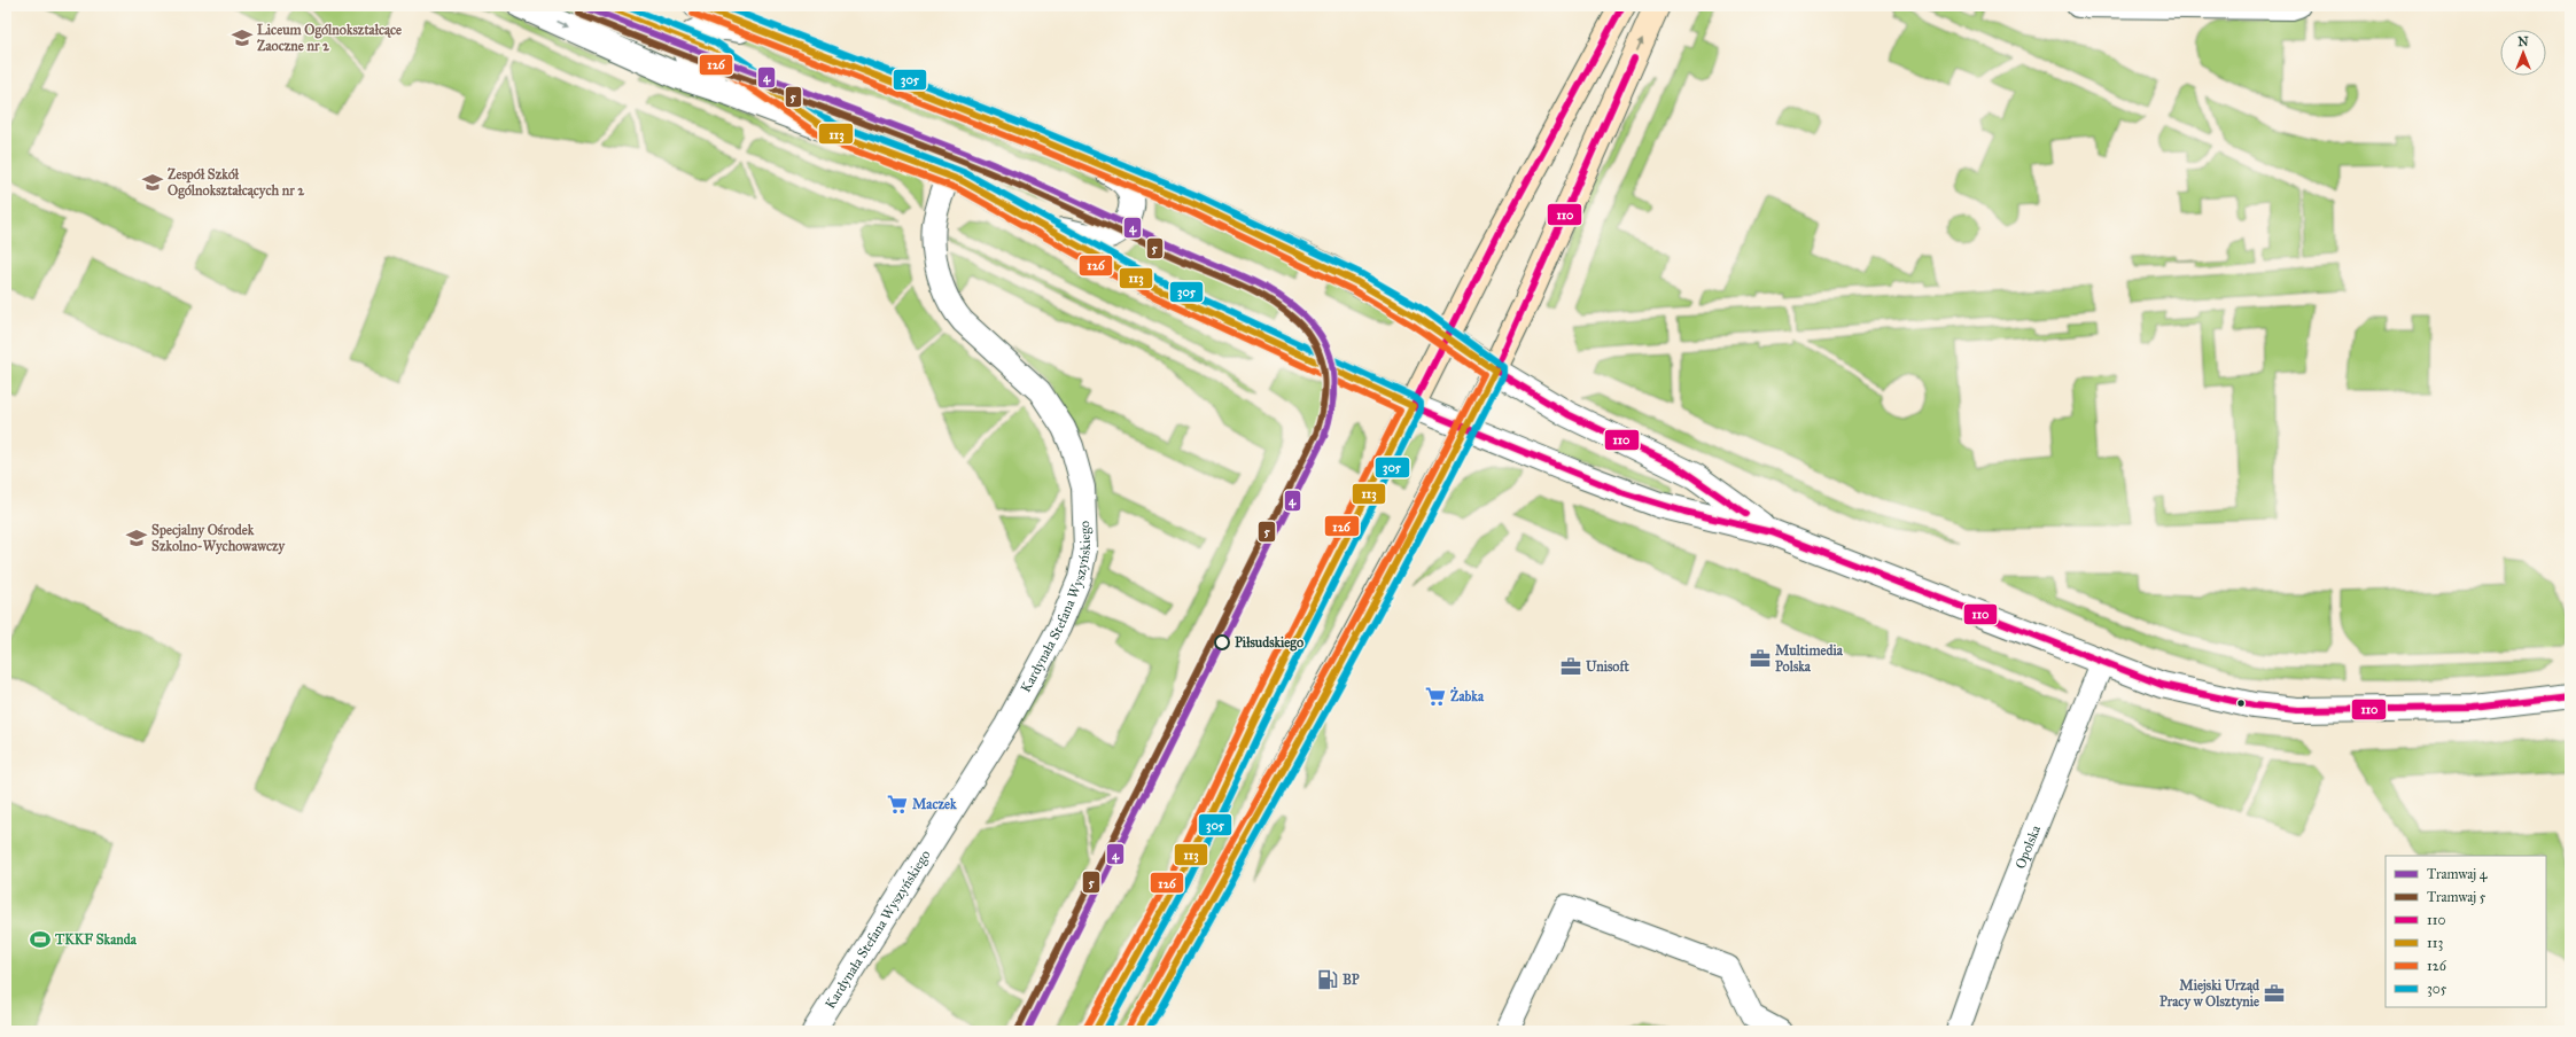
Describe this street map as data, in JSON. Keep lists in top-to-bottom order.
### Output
{
  "streets": {
    "street": ["Kardynała Stefana Wyszyńskiego", "Opolska"]
  },
  "places": {
    "school or university": ["Liceum Ogólnokształcące Zaoczne nr 2", "Zespół Szkół Ogólnokształcących nr 2", "Specjalny Ośrodek Szkolno-Wychowawczy"],
    "other": ["Piłsudskiego"],
    "office": ["Multimedia Polska", "Unisoft", "Miejski Urząd Pracy w Olsztynie"],
    "supermarket": ["Żabka", "Maczek"],
    "sports": ["TKKF Skanda"],
    "fuel station": ["BP"]
  },
  "lines": [
    "tram line 4",
    "transit line 110",
    "transit line 113",
    "transit line 305",
    "tram line 5",
    "transit line 126"
  ],
  "legend": [
    "Tramwaj 4",
    "Tramwaj 5",
    "110",
    "113",
    "126",
    "305"
  ],
  "north": "top"
}
